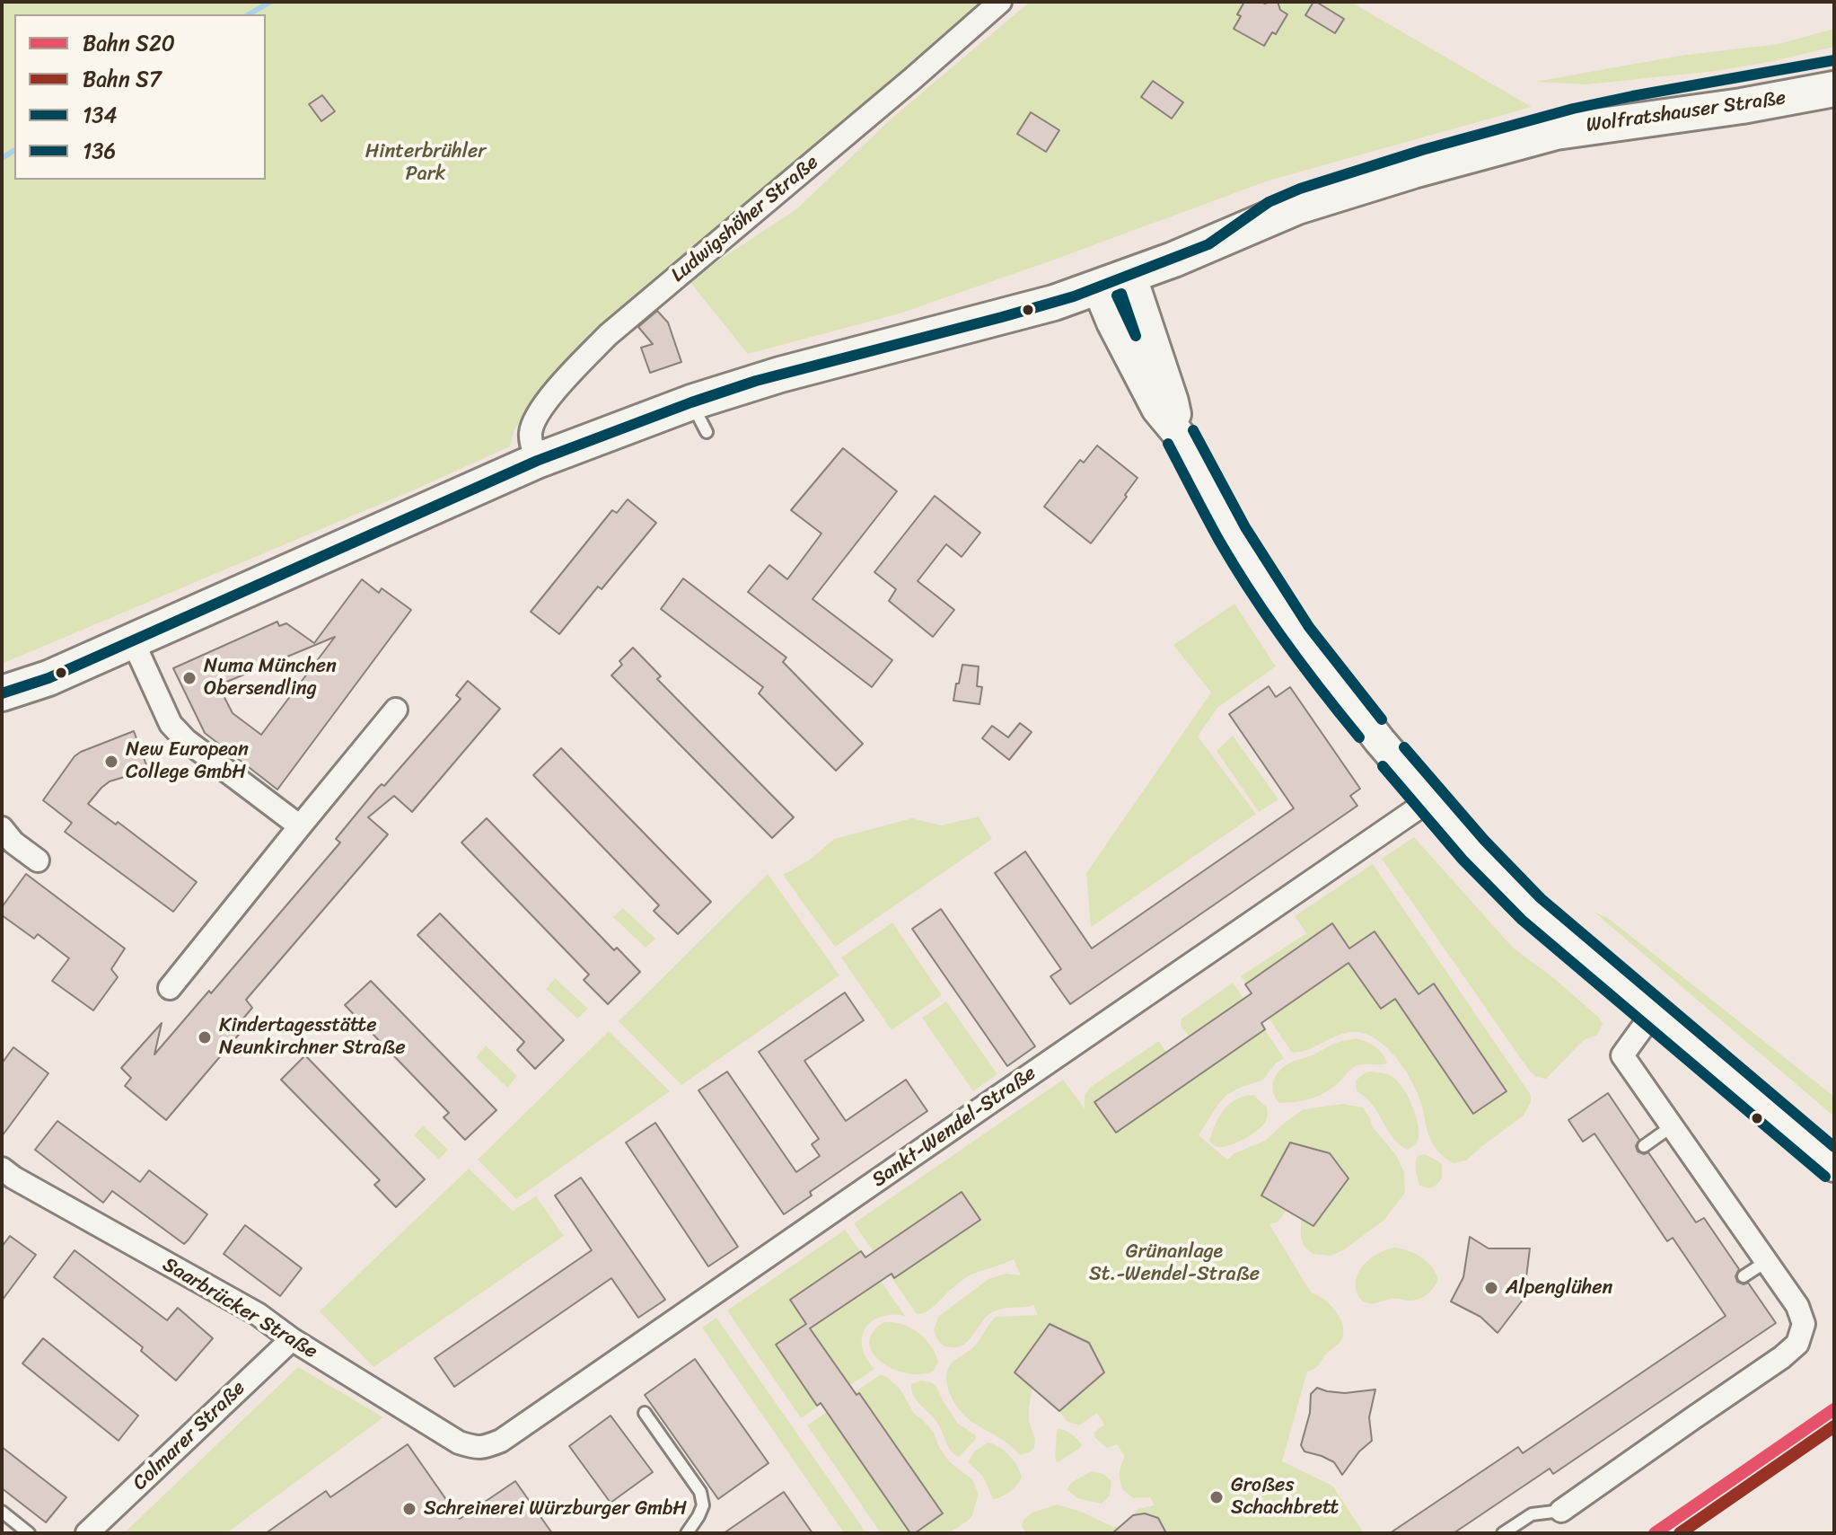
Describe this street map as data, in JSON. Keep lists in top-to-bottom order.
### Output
{
  "streets": {
    "main road": ["Wolfratshauser Straße"],
    "street": [
      "Ludwigshöher Straße",
      "Sankt-Wendel-Straße",
      "Saarbrücker Straße",
      "Colmarer Straße"
    ]
  },
  "crossings": [
    ["Wolfratshauser Straße", "Ludwigshöher Straße"],
    ["Sankt-Wendel-Straße", "Saarbrücker Straße"],
    ["Saarbrücker Straße", "Colmarer Straße"]
  ],
  "parks": ["Hinterbrühler Park", "Grünanlage St.-Wendel-Straße"],
  "places": [
    "Numa München Obersendling",
    "New European College GmbH",
    "Kindertagesstätte Neunkirchner Straße",
    "Alpenglühen",
    "Großes Schachbrett",
    "Schreinerei Würzburger GmbH"
  ],
  "lines": [
    "transit line 134",
    "transit line 136",
    "rail line S20",
    "rail line S7"
  ],
  "legend": [
    "Bahn S20",
    "Bahn S7",
    "134",
    "136"
  ]
}
